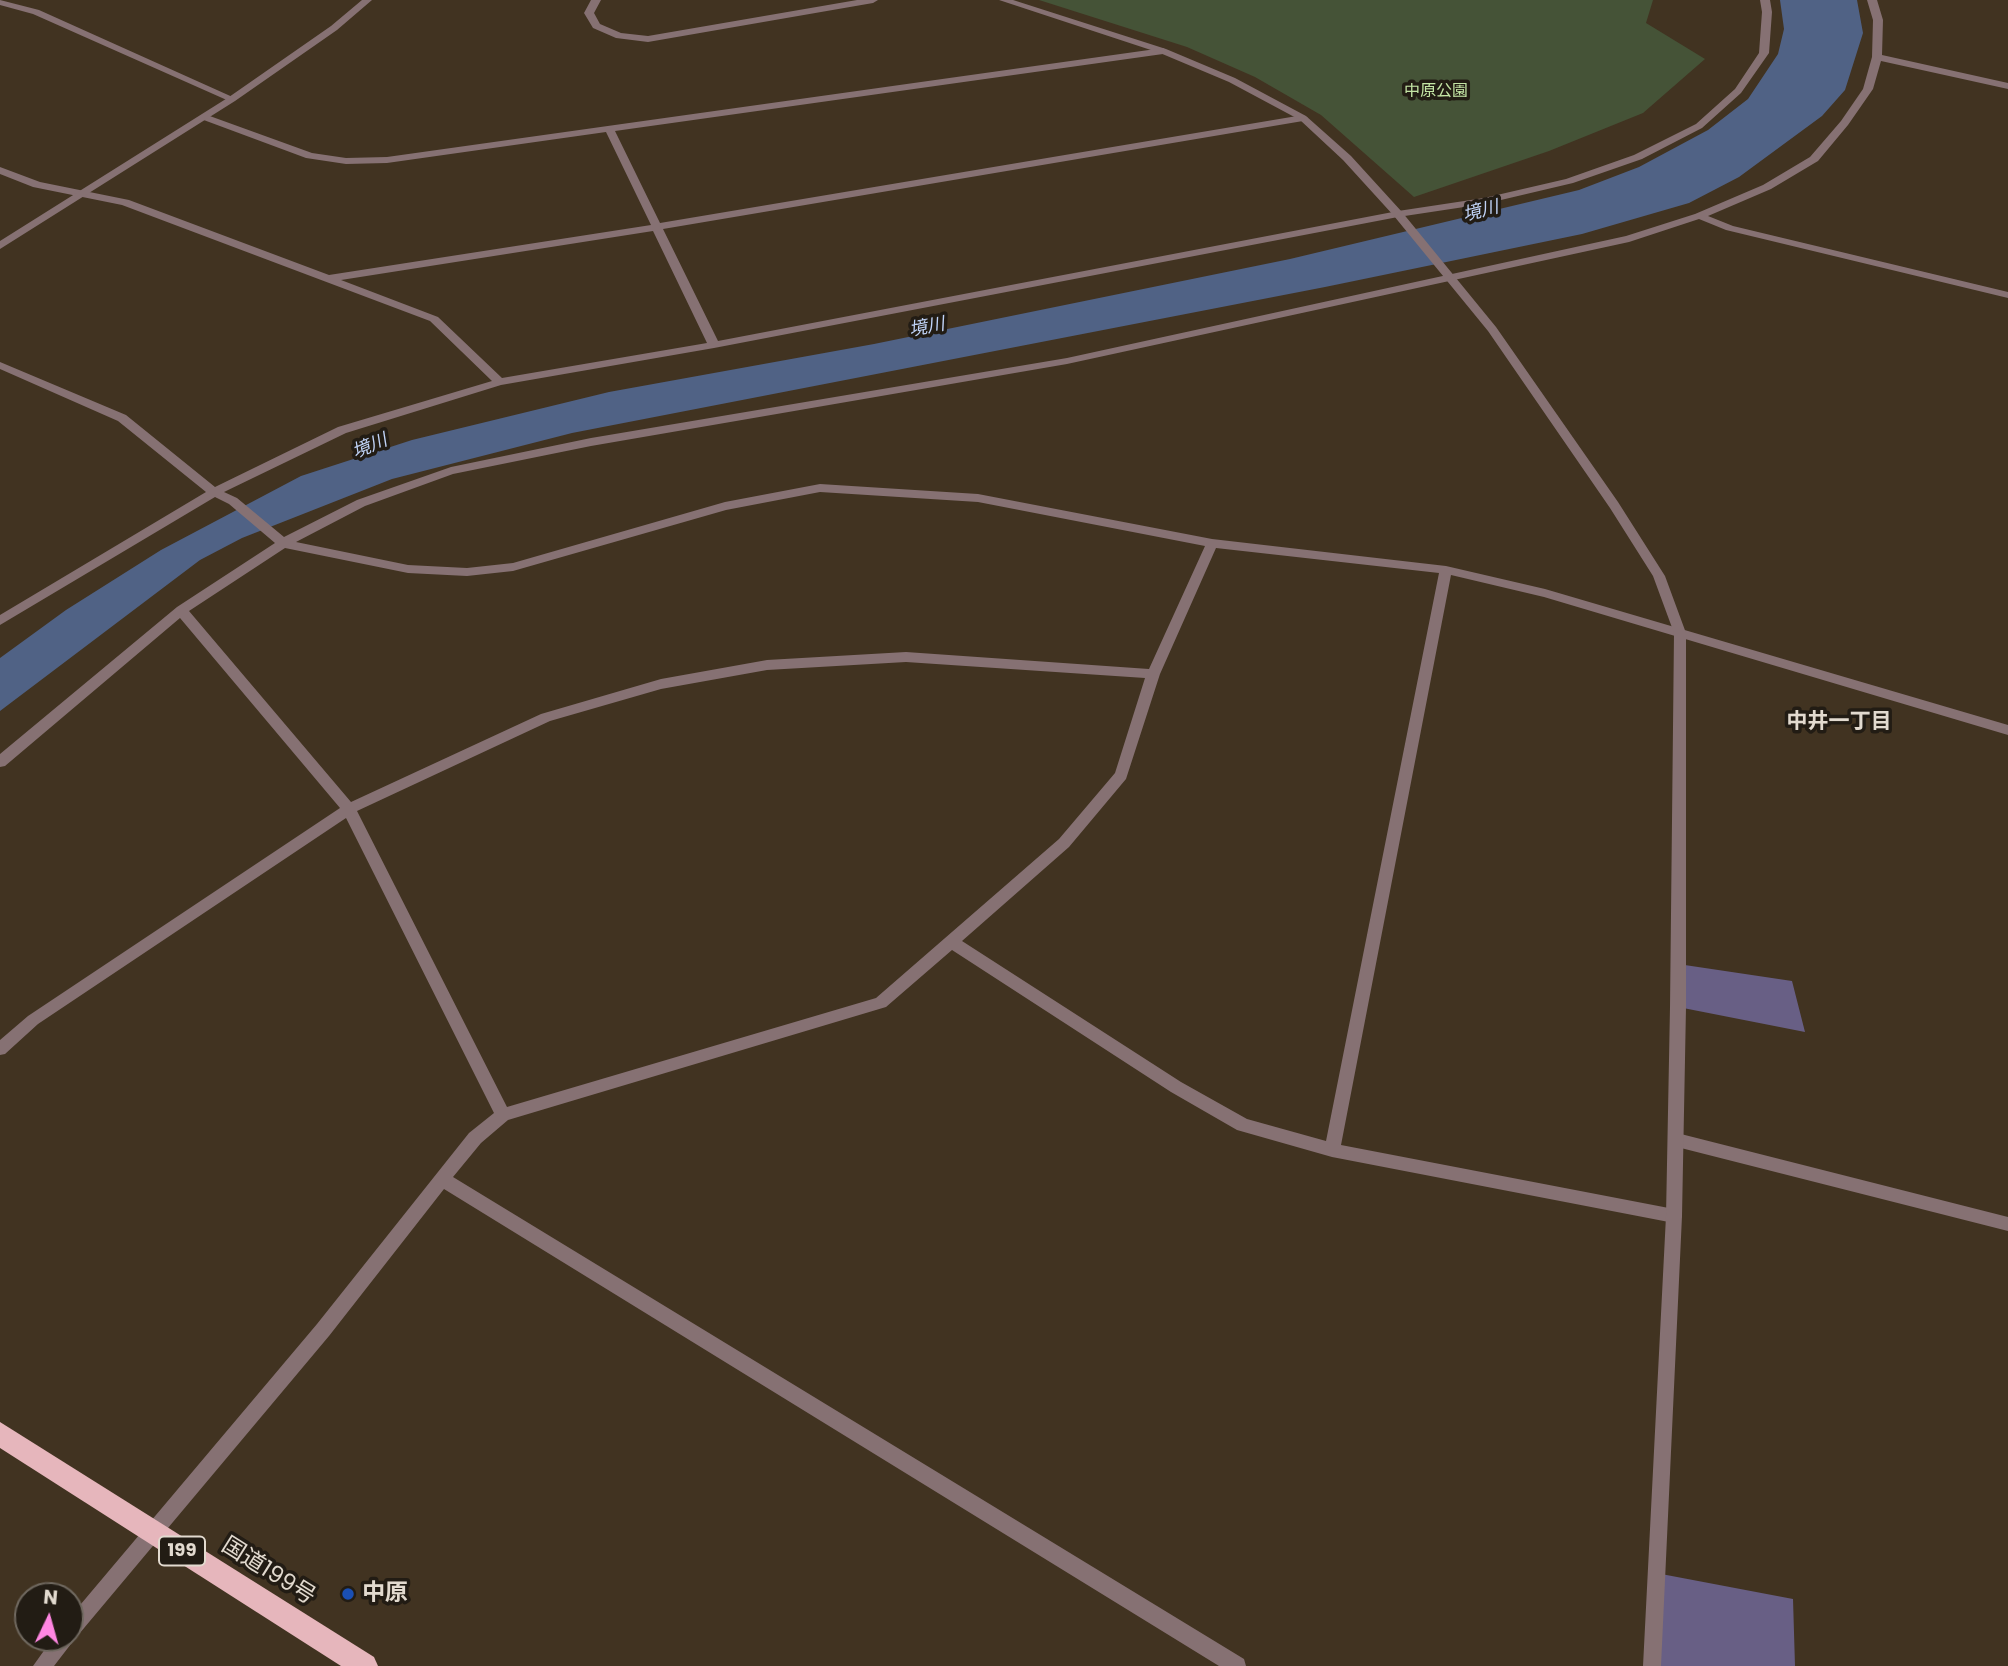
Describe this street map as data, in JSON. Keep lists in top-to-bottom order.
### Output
{
  "streets": {
    "highway": ["199", "国道199号"]
  },
  "districts": ["中井一丁目"],
  "water": ["境川"],
  "parks": ["中原公園"],
  "places": ["中原"],
  "north": "top"
}
